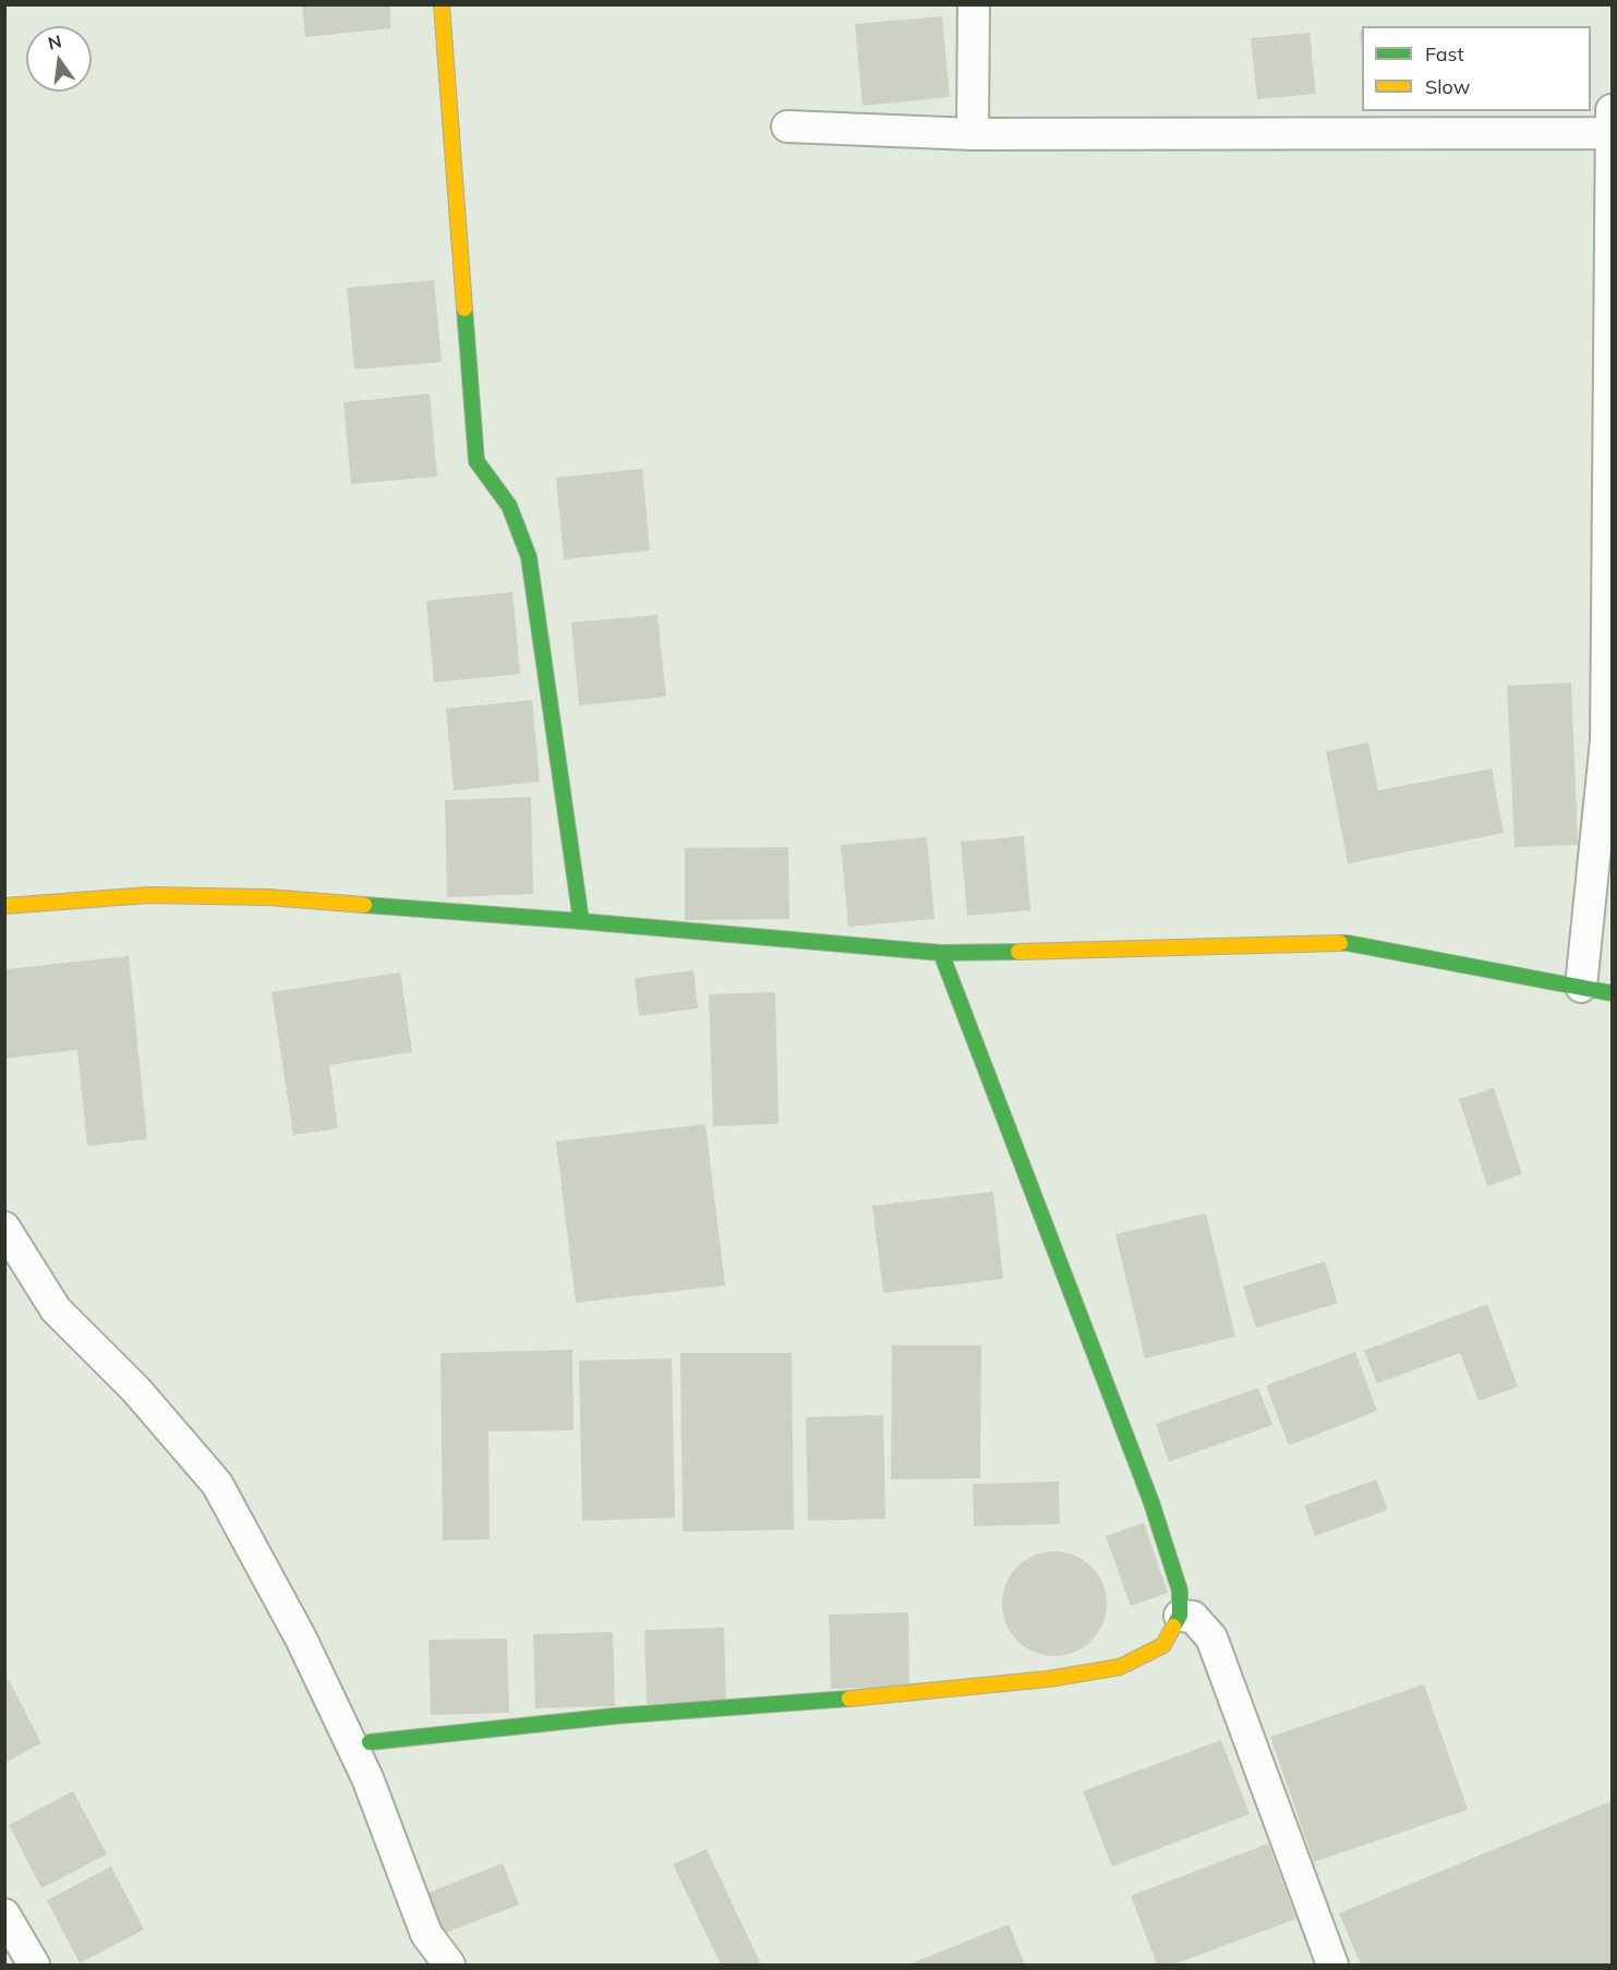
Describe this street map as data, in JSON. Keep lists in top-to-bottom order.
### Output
{
  "legend": ["Fast", "Slow"],
  "north": "top"
}
